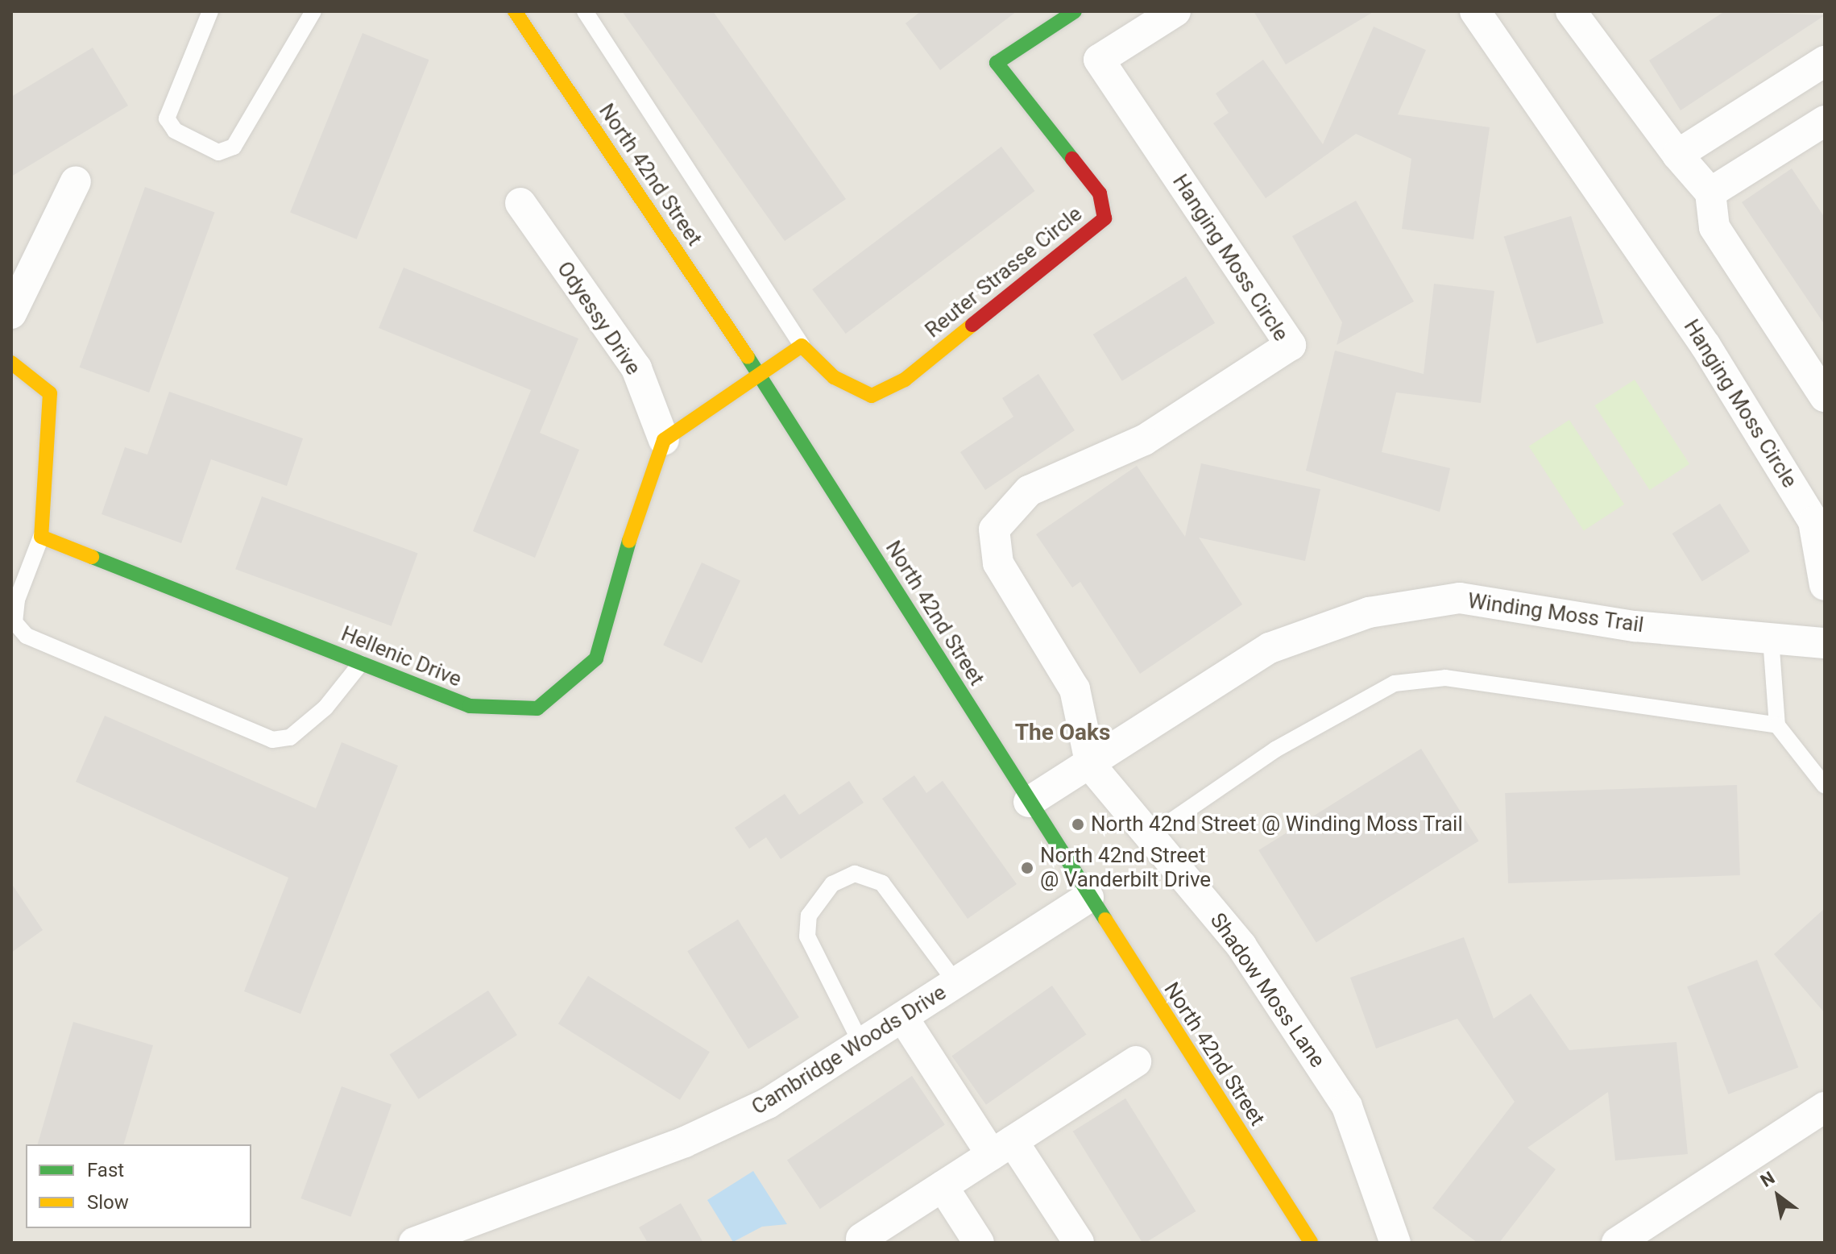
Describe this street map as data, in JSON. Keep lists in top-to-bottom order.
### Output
{
  "streets": {
    "street": [
      "North 42nd Street",
      "Hanging Moss Circle",
      "Reuter Strasse Circle",
      "Odyessy Drive",
      "Winding Moss Trail",
      "Hellenic Drive",
      "Shadow Moss Lane",
      "Cambridge Woods Drive"
    ]
  },
  "crossings": [
    ["North 42nd Street", "Winding Moss Trail"],
    ["North 42nd Street", "Cambridge Woods Drive"],
    ["Hanging Moss Circle", "Winding Moss Trail"],
    ["Hanging Moss Circle", "Shadow Moss Lane"],
    ["Odyessy Drive", "Hellenic Drive"],
    ["Winding Moss Trail", "Shadow Moss Lane"]
  ],
  "districts": ["The Oaks"],
  "places": ["North 42nd Street @ Winding Moss Trail", "North 42nd Street @ Vanderbilt Drive"],
  "legend": ["Fast", "Slow"],
  "north": "top left"
}
